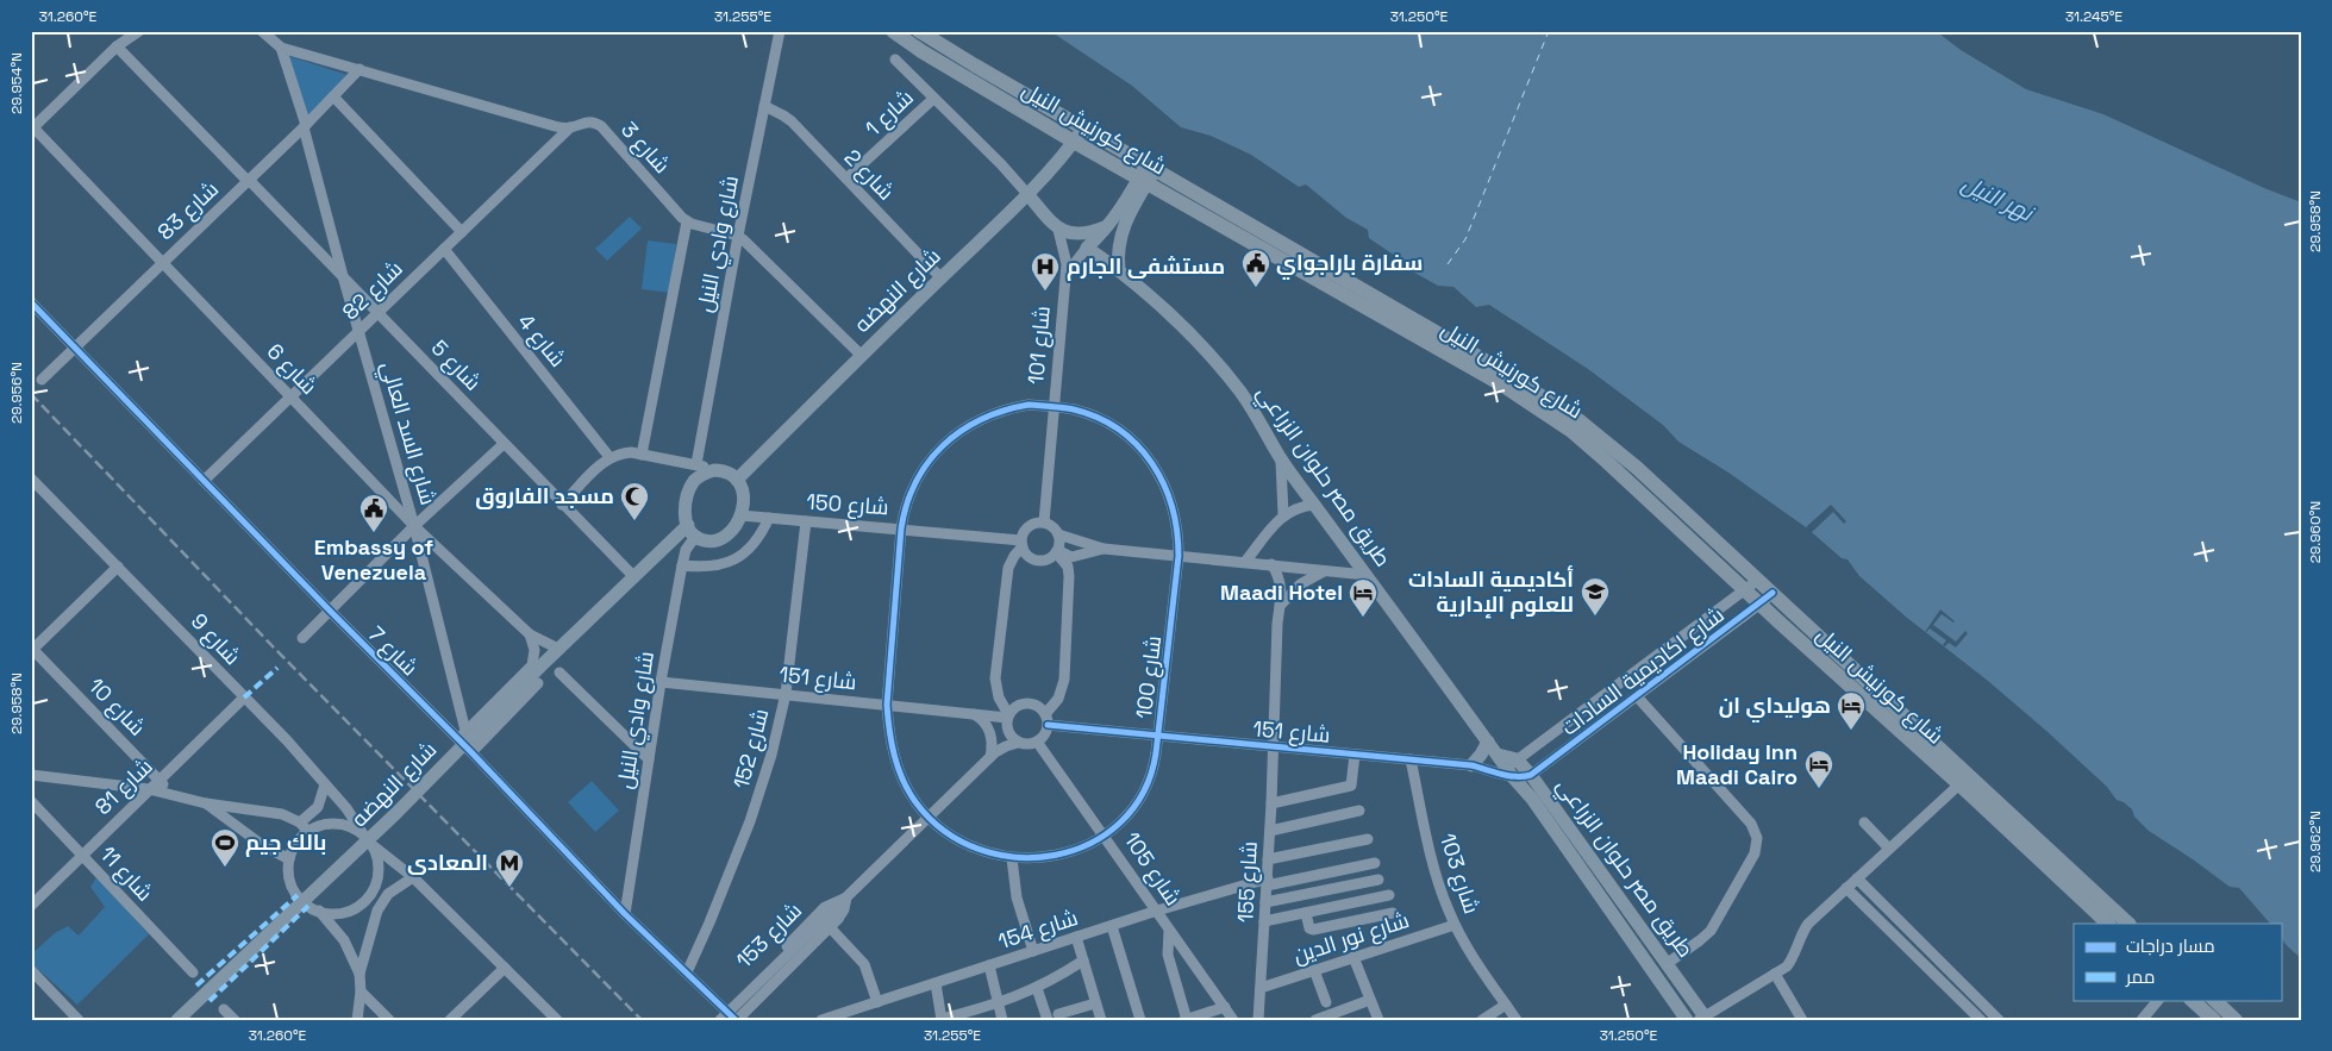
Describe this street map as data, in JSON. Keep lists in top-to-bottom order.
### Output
{
  "streets": {
    "highway": ["شارع كورنيش النيل"],
    "main road": ["شارع النهضه", "طريق مصر حلوان الزراعي"],
    "street": [
      "شارع 1",
      "شارع 3",
      "شارع 2",
      "شارع 83",
      "شارع وادي النيل",
      "شارع 82",
      "شارع 4",
      "شارع 101",
      "شارع 5",
      "شارع 6",
      "شارع السد العالي",
      "شارع 150",
      "شارع 9",
      "شارع 7",
      "شارع اكاديمية السادات",
      "شارع 100",
      "شارع 151",
      "شارع 10",
      "شارع 152",
      "شارع 81",
      "شارع 105",
      "شارع 11",
      "شارع 103",
      "شارع 155",
      "شارع 154",
      "شارع 153",
      "شارع نور الدين"
    ]
  },
  "crossings": [
    ["شارع 1", "شارع 2"],
    ["شارع كورنيش النيل", "شارع النهضه"],
    ["شارع كورنيش النيل", "شارع اكاديمية السادات"],
    ["شارع 3", "شارع 83"],
    ["شارع 3", "شارع 82"],
    ["شارع 3", "شارع السد العالي"],
    ["شارع 2", "شارع وادي النيل"],
    ["شارع 2", "شارع النهضه"],
    ["شارع 83", "شارع 5"],
    ["شارع 83", "شارع 6"],
    ["شارع 83", "شارع السد العالي"],
    ["شارع 83", "شارع 7"],
    ["شارع وادي النيل", "شارع النهضه"],
    ["شارع وادي النيل", "شارع 150"],
    ["شارع وادي النيل", "شارع 7"],
    ["شارع وادي النيل", "شارع 151"],
    ["شارع 82", "شارع 4"],
    ["شارع 82", "شارع 5"],
    ["شارع 82", "شارع 6"],
    ["شارع 82", "شارع السد العالي"],
    ["شارع 82", "شارع 7"],
    ["شارع النهضه", "شارع 5"],
    ["شارع النهضه", "شارع 6"],
    ["شارع النهضه", "شارع السد العالي"],
    ["شارع النهضه", "شارع 150"],
    ["شارع النهضه", "شارع 7"],
    ["شارع 101", "طريق مصر حلوان الزراعي"],
    ["شارع 101", "شارع 150"],
    ["شارع 101", "شارع 100"],
    ["شارع 5", "شارع السد العالي"],
    ["شارع 6", "شارع السد العالي"],
    ["شارع السد العالي", "شارع 7"],
    ["طريق مصر حلوان الزراعي", "شارع اكاديمية السادات"],
    ["طريق مصر حلوان الزراعي", "شارع 151"],
    ["شارع 150", "شارع 100"],
    ["شارع 150", "شارع 152"],
    ["شارع 9", "شارع 81"],
    ["شارع 7", "شارع 152"],
    ["شارع 7", "شارع 153"],
    ["شارع اكاديمية السادات", "شارع 151"],
    ["شارع 100", "شارع 151"],
    ["شارع 100", "شارع 105"],
    ["شارع 100", "شارع 153"],
    ["شارع 151", "شارع 152"],
    ["شارع 151", "شارع 105"],
    ["شارع 151", "شارع 103"],
    ["شارع 151", "شارع 155"],
    ["شارع 151", "شارع 153"],
    ["شارع 10", "شارع 81"],
    ["شارع 81", "شارع 11"],
    ["شارع 105", "شارع 154"],
    ["شارع 105", "شارع 153"],
    ["شارع 103", "شارع نور الدين"],
    ["شارع 155", "شارع 154"],
    ["شارع 155", "شارع نور الدين"]
  ],
  "water": ["نهر النيل"],
  "places": {
    "public building": ["سفارة باراجواي", "Embassy of Venezuela"],
    "hospital": ["مستشفى الجارم"],
    "mosque": ["مسجد الفاروق"],
    "school or university": ["أكاديمية السادات للعلوم الإدارية"],
    "hotel": ["Maadi Hotel", "هوليداي ان", "Holiday Inn Maadi Cairo"],
    "sports": ["بالك جيم"],
    "metro station": ["المعادى"]
  },
  "legend": ["مسار دراجات", "ممر"],
  "coordinates": [
    "31.260°E",
    "31.255°E",
    "31.250°E",
    "31.245°E",
    "29.954°N",
    "29.958°N",
    "29.956°N",
    "29.960°N",
    "29.962°N"
  ]
}
